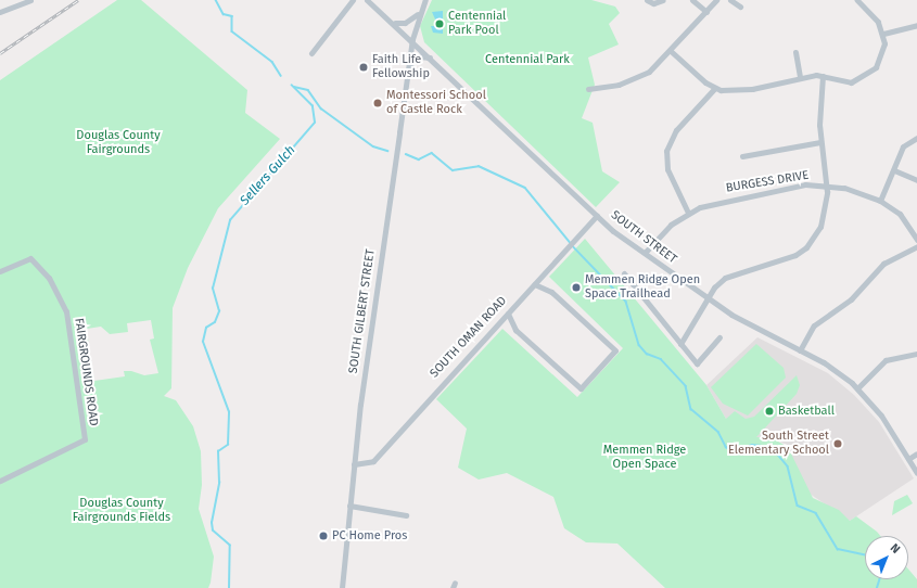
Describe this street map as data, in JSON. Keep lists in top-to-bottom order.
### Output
{
  "streets": {
    "street": [
      "BURGESS DRIVE",
      "SOUTH STREET",
      "SOUTH GILBERT STREET",
      "SOUTH OMAN ROAD",
      "FAIRGROUNDS ROAD"
    ]
  },
  "crossings": [
    ["BURGESS DRIVE", "SOUTH STREET"],
    ["SOUTH STREET", "SOUTH GILBERT STREET"],
    ["SOUTH STREET", "SOUTH OMAN ROAD"],
    ["SOUTH GILBERT STREET", "SOUTH OMAN ROAD"]
  ],
  "water": ["Sellers Gulch"],
  "parks": [
    "Centennial Park",
    "Douglas County Fairgrounds",
    "Memmen Ridge Open Space",
    "Douglas County Fairgrounds Fields"
  ],
  "places": [
    "Centennial Park Pool",
    "Faith Life Fellowship",
    "Montessori School of Castle Rock",
    "Memmen Ridge Open Space Trailhead",
    "Basketball",
    "South Street Elementary School",
    "PC Home Pros"
  ],
  "north": "top right"
}
